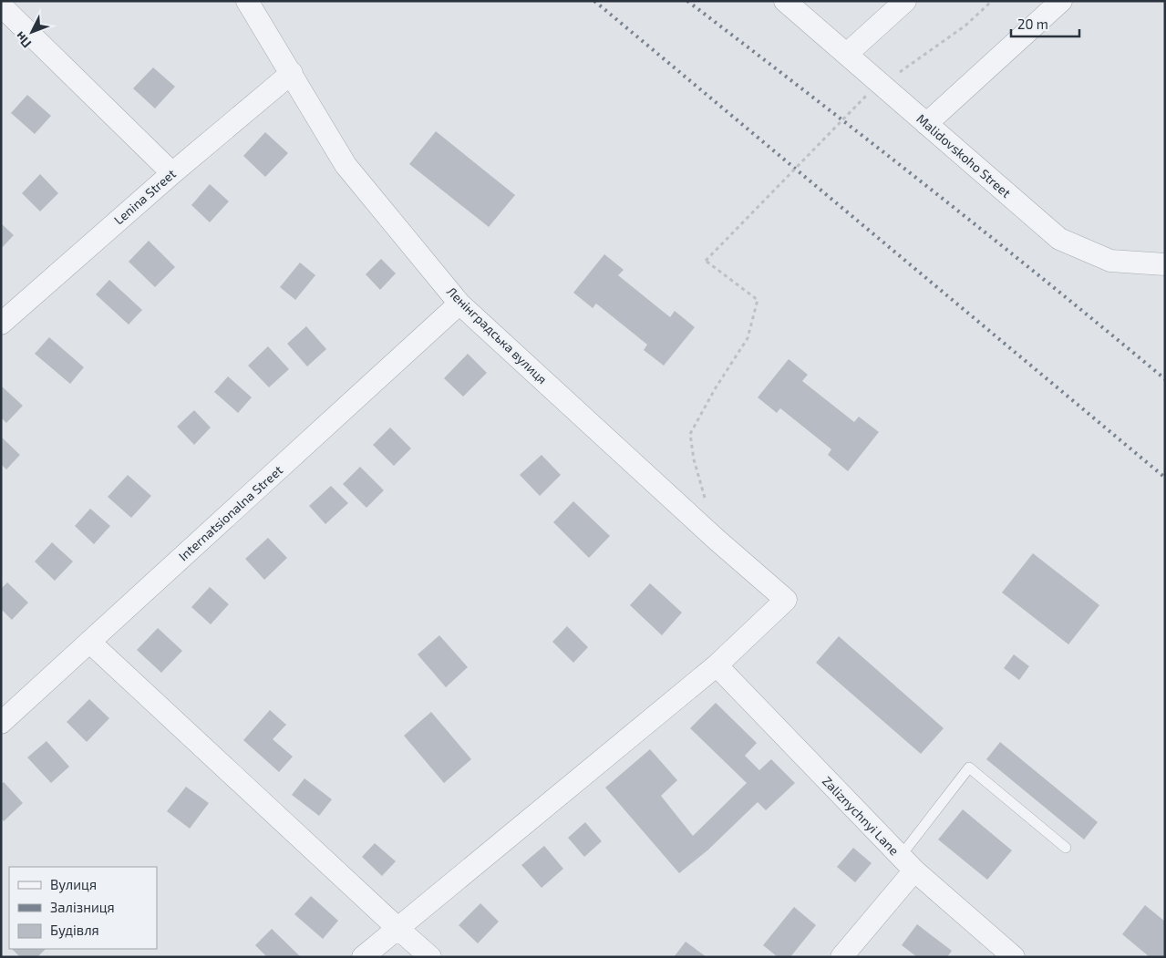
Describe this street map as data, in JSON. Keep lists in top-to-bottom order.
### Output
{
  "streets": {
    "street": [
      "Malidovskoho Street",
      "Lenina Street",
      "Ленінградська вулиця",
      "Internatsionalna Street",
      "Zaliznychnyi Lane"
    ]
  },
  "crossings": [
    ["Lenina Street", "Ленінградська вулиця"],
    ["Ленінградська вулиця", "Internatsionalna Street"],
    ["Ленінградська вулиця", "Zaliznychnyi Lane"]
  ],
  "legend": ["Вулиця", "Залізниця", "Будівля"],
  "scale_bar": "20 m",
  "north": "bottom left"
}
